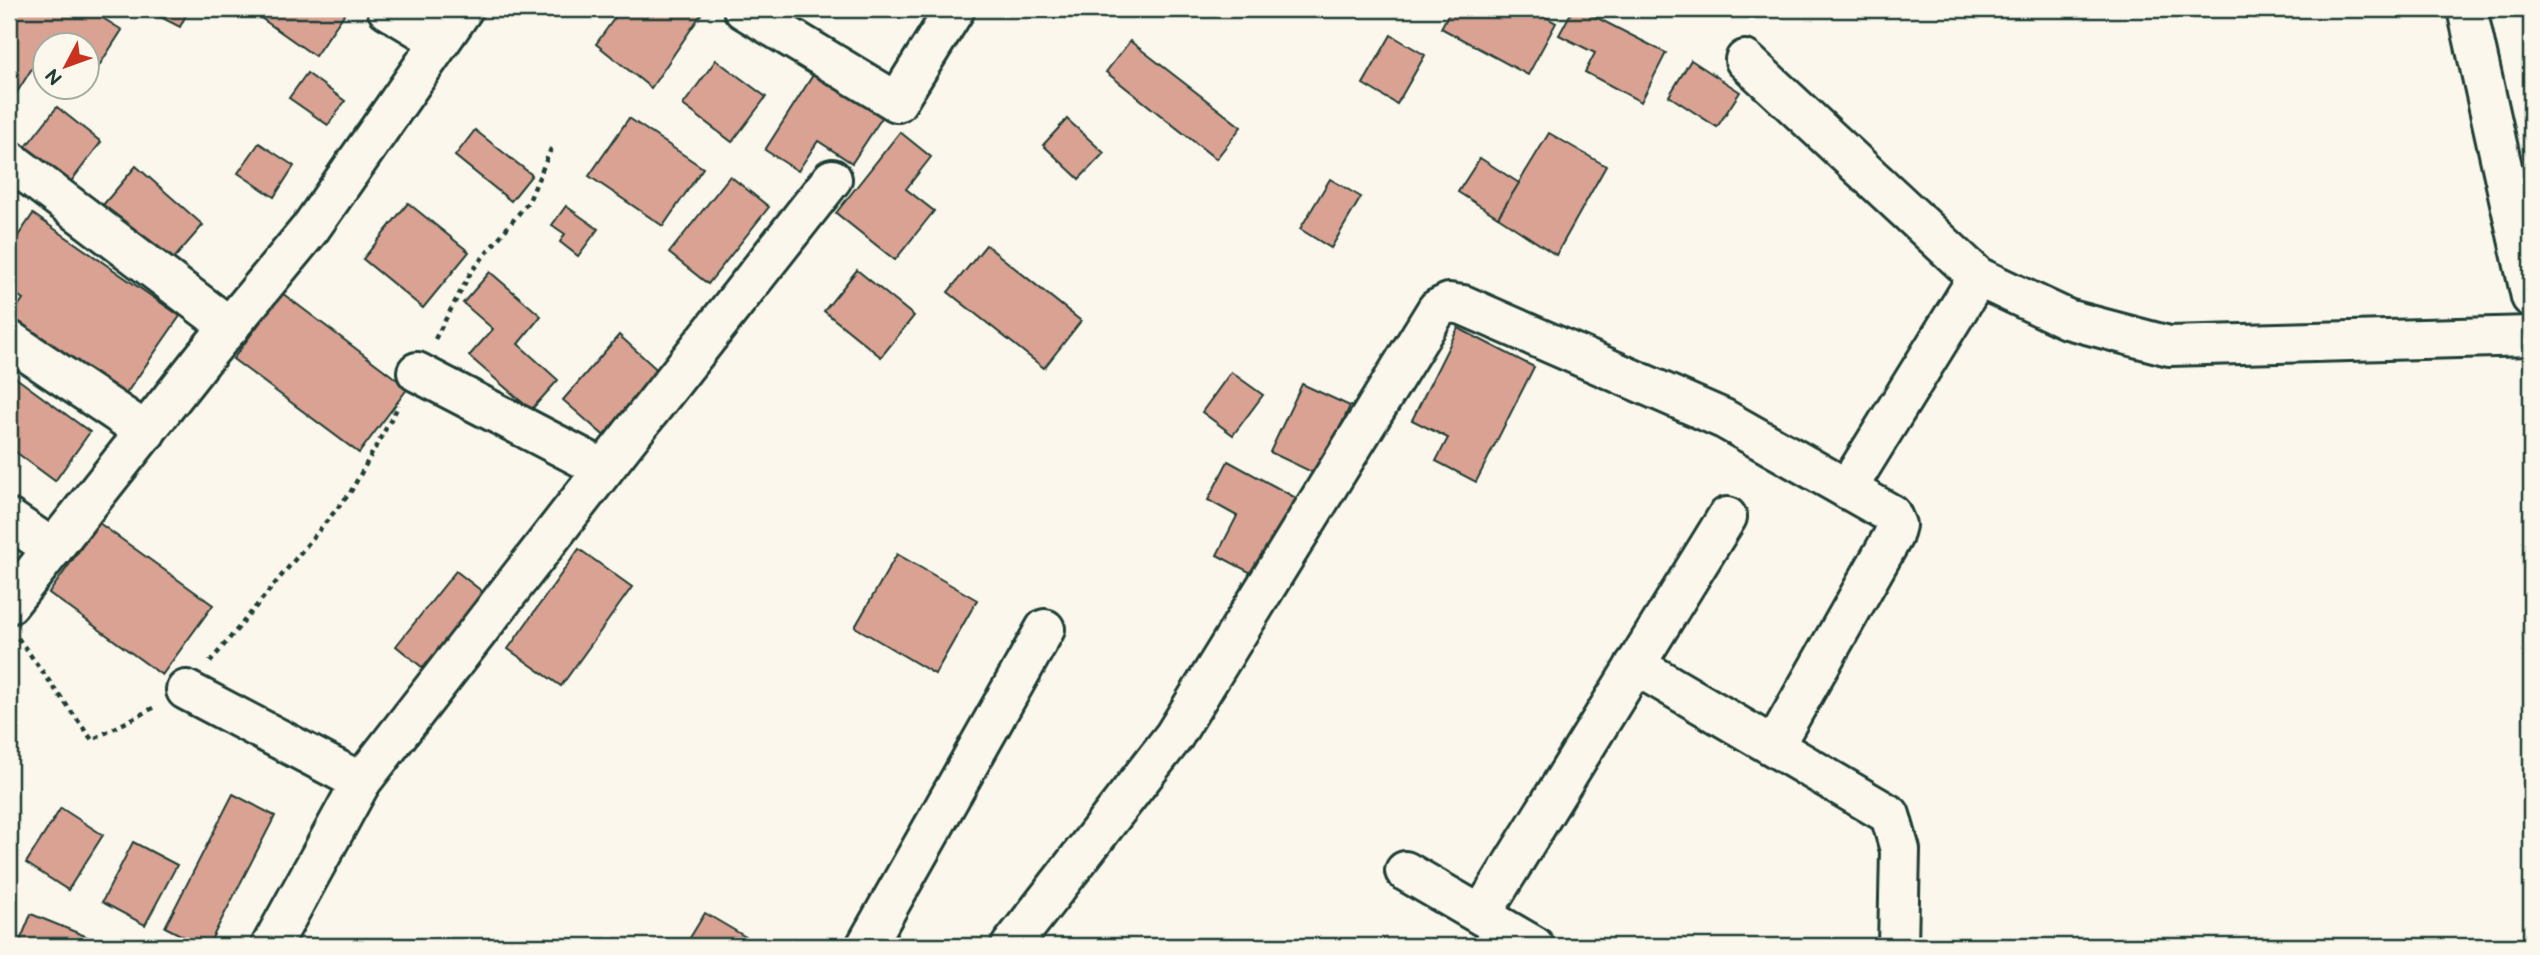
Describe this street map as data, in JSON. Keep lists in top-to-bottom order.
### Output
{
  "north": "bottom left"
}
